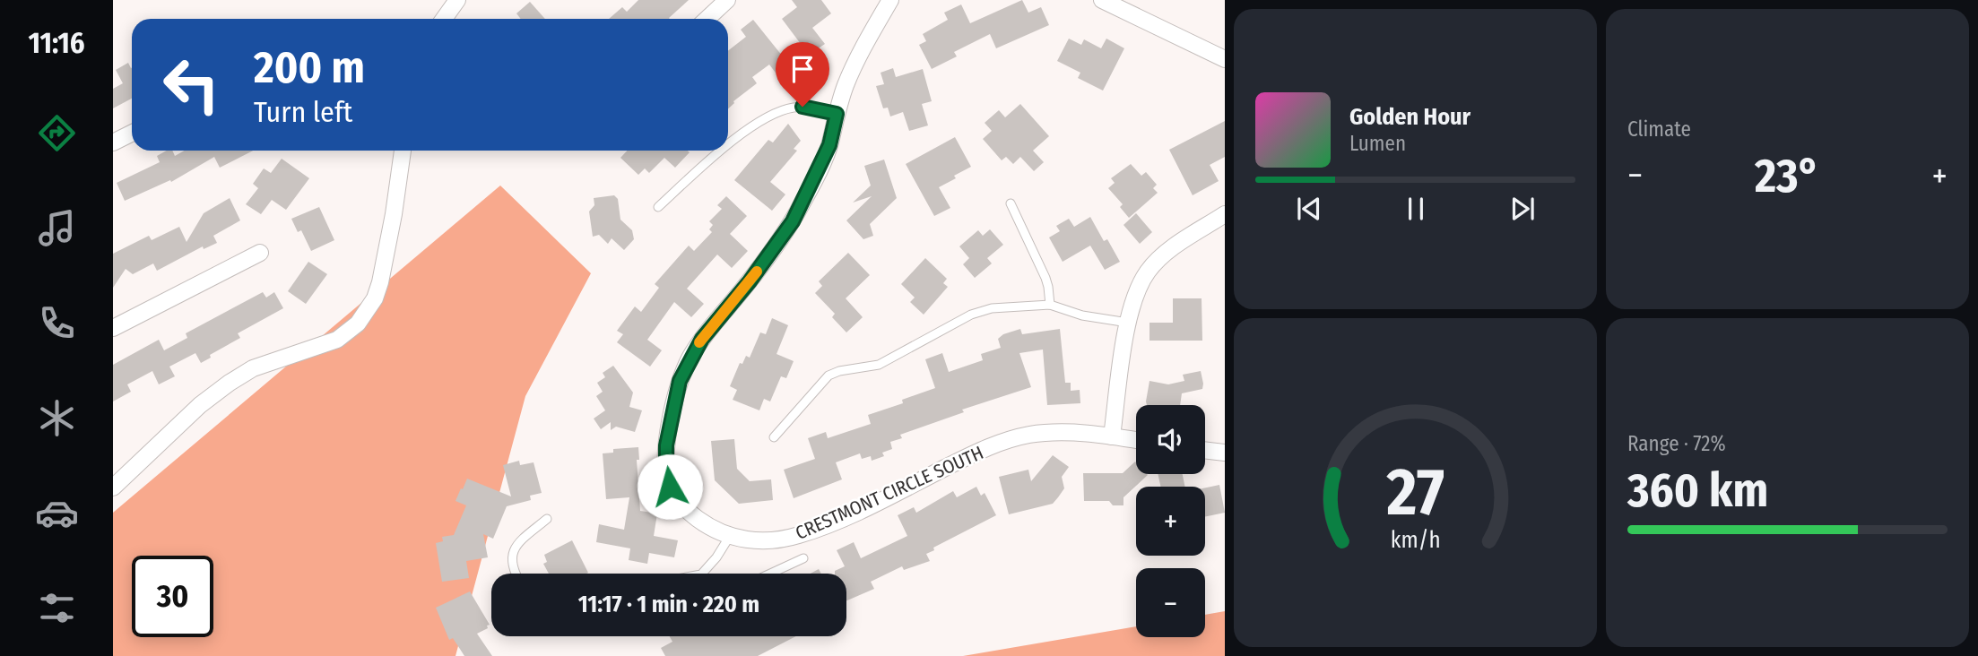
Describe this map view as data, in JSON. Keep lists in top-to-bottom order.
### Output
{
  "streets": {
    "street": ["CRESTMONT CIRCLE SOUTH"]
  },
  "page": {
    "tabs": "11:16",
    "tile": [
      "Climate",
      ["Range · 72%", "360 km"]
    ],
    "turn": ["200 m", "Turn left"],
    "song": ["Golden Hour", "Lumen"],
    "heat": ["−", "23°", "+"],
    "map_buttons": ["+", "−"],
    "limit": "30",
    "trip": "11:17 · 1 min · 220 m",
    "gauge": ["27", "km/h"]
  }
}
